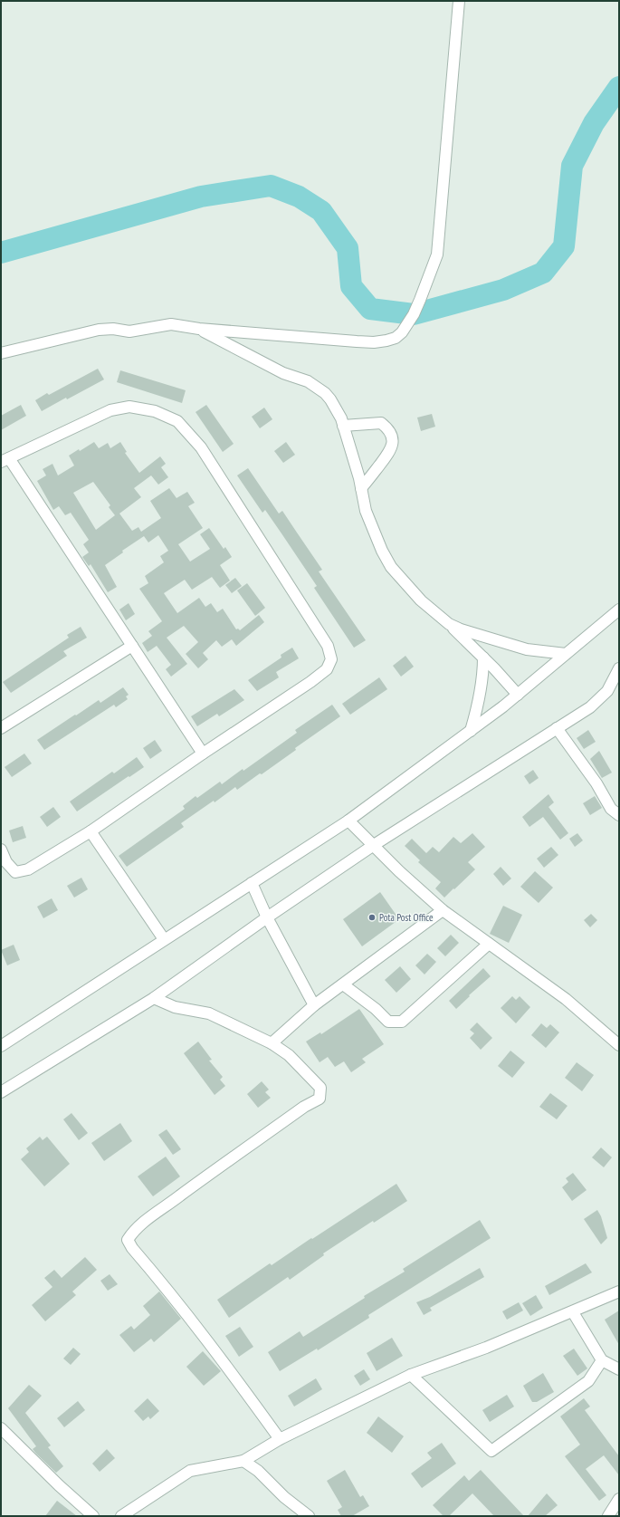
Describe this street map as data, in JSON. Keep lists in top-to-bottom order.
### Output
{
  "places": ["Pota Post Office"]
}
